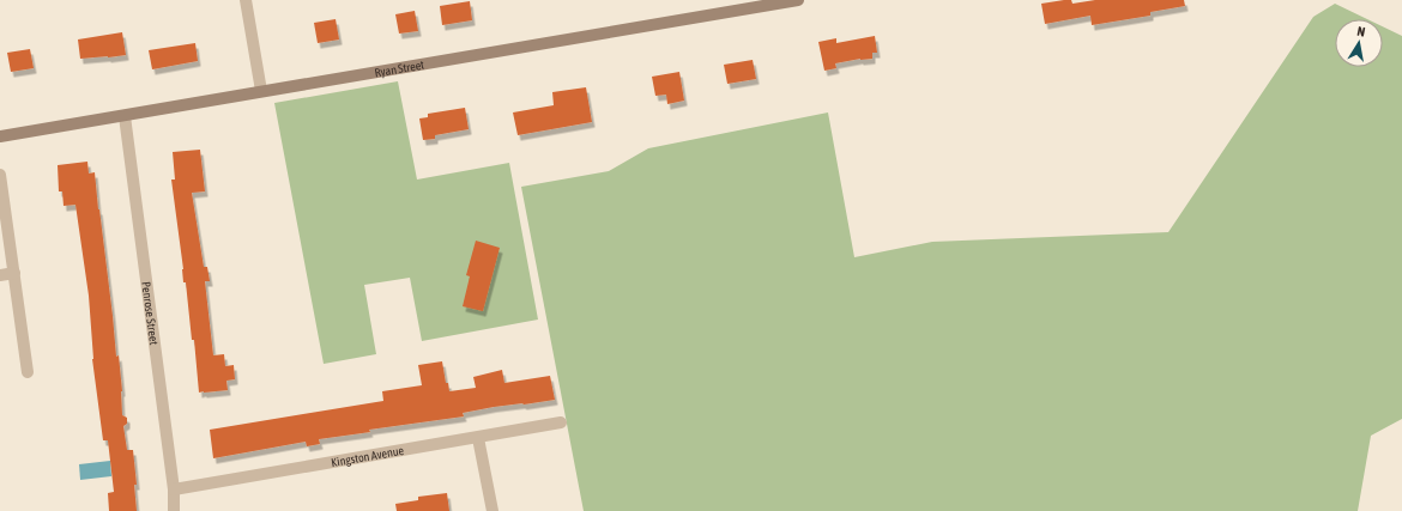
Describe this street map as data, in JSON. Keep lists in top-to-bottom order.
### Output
{
  "streets": {
    "street": ["Ryan Street", "Penrose Street", "Kingston Avenue"]
  },
  "crossings": [
    ["Ryan Street", "Penrose Street"],
    ["Penrose Street", "Kingston Avenue"]
  ],
  "north": "top"
}
